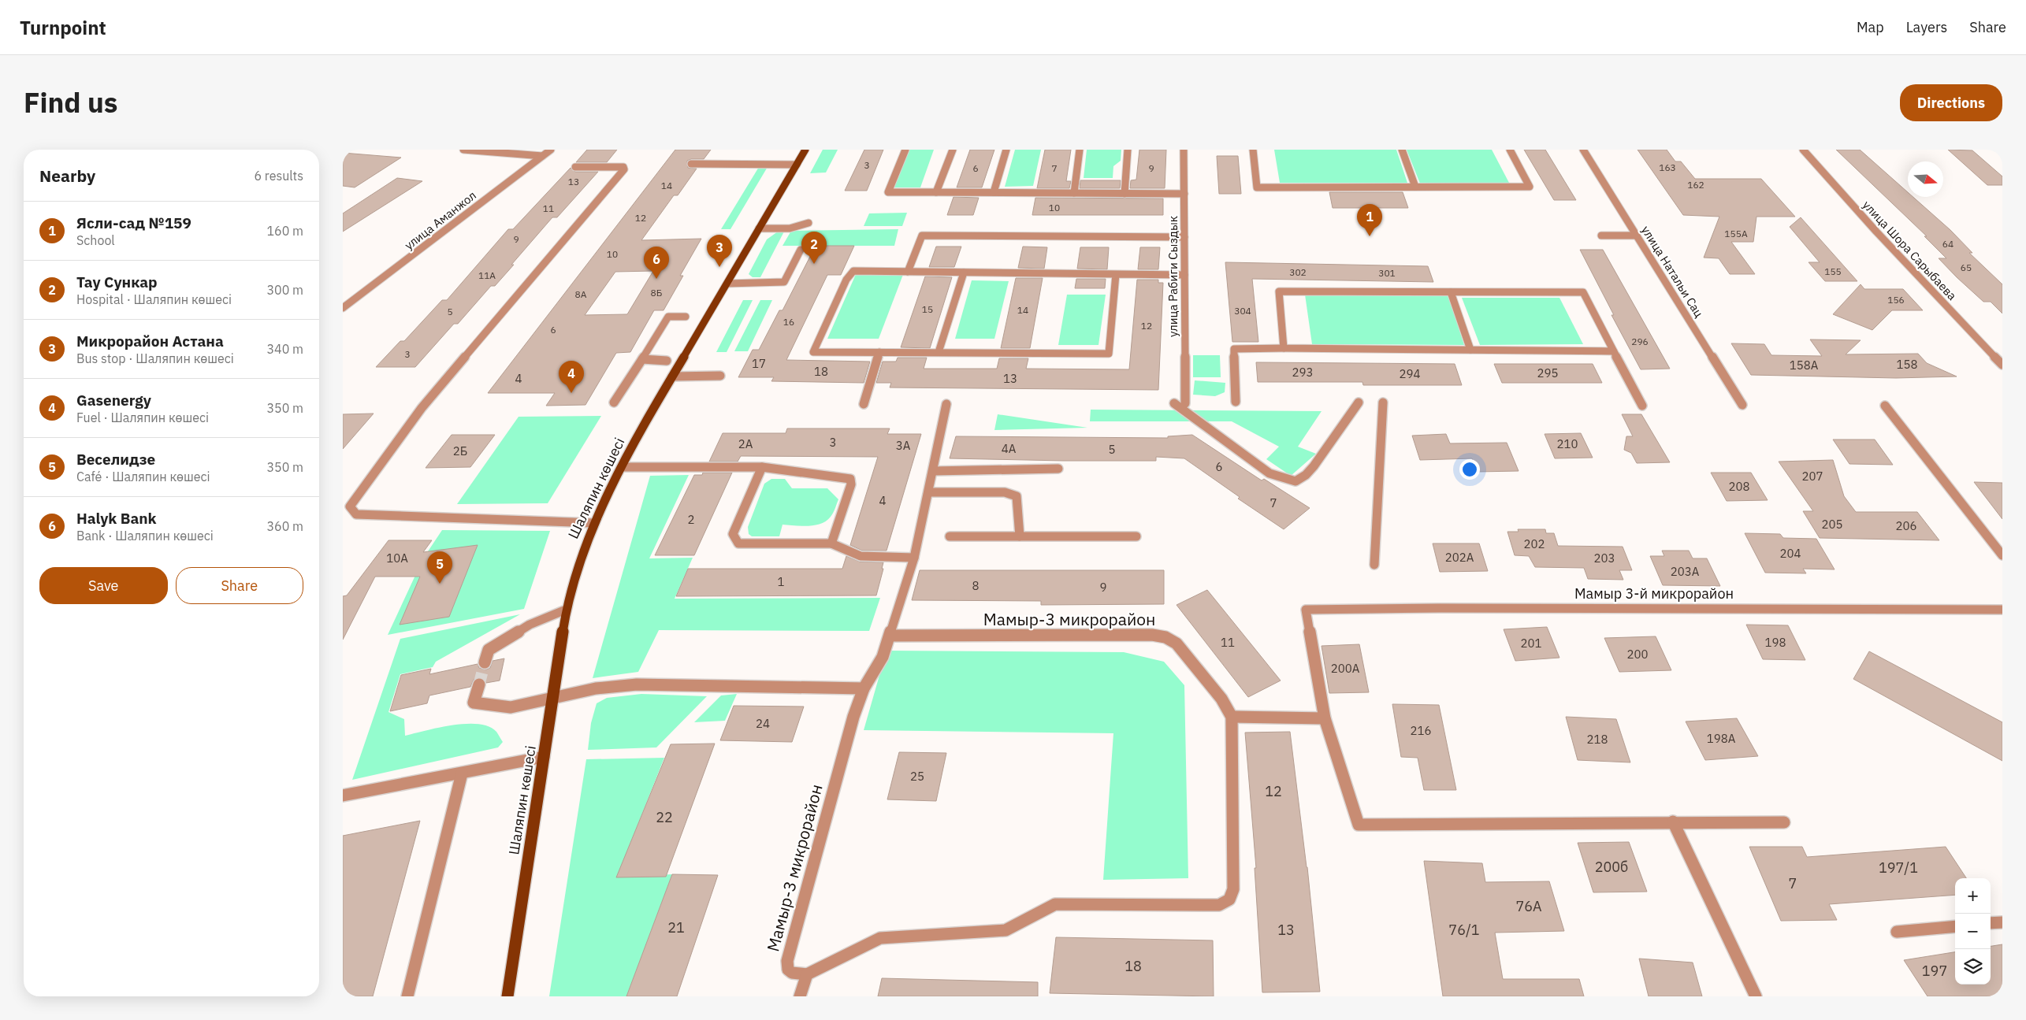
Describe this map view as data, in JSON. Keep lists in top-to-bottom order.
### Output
{
  "streets": {
    "main road": ["Шаляпин көшесі"],
    "street": [
      "улица Аманжол",
      "улица Шора Сарыбаева",
      "улица Натальи Сац",
      "улица Рабиги Сыздык",
      "Мамыр 3-й микрорайон",
      "Мамыр-3 микрорайон"
    ]
  },
  "house_numbers": [
    "3",
    "163",
    "6",
    "7",
    "9",
    "13",
    "162",
    "14",
    "10",
    "11",
    "12",
    "155А",
    "9",
    "64",
    "10",
    "65",
    "155",
    "302",
    "301",
    "11А",
    "8Б",
    "8А",
    "156",
    "15",
    "14",
    "304",
    "5",
    "16",
    "12",
    "6",
    "296",
    "3",
    "17",
    "158",
    "158А",
    "18",
    "293",
    "295",
    "294",
    "4",
    "13",
    "3",
    "2А",
    "210",
    "3А",
    "4А",
    "5",
    "2Б",
    "6",
    "207",
    "208",
    "4",
    "7",
    "2",
    "205",
    "206",
    "202",
    "204",
    "202А",
    "10А",
    "203",
    "203А",
    "1",
    "8",
    "9",
    "11",
    "198",
    "201",
    "200",
    "200А",
    "24",
    "216",
    "198А",
    "218",
    "25",
    "12",
    "22",
    "200б",
    "197/1",
    "7",
    "76А",
    "21",
    "13",
    "76/1",
    "18",
    "197"
  ],
  "north": "right",
  "page": {
    "header": "Turnpoint",
    "nav": ["Map", "Layers", "Share"],
    "title": "Find us",
    "buttons": [
      "Directions",
      ["Save", "Share"]
    ],
    "heading": ["Nearby", "6 results"],
    "list": [
      {
        "mark": "1",
        "name": "Ясли-сад №159",
        "note": "School",
        "value": "160 m"
      },
      {
        "mark": "2",
        "name": "Тау Сункар",
        "note": "Hospital · Шаляпин көшесі",
        "value": "300 m"
      },
      {
        "mark": "3",
        "name": "Микрорайон Астана",
        "note": "Bus stop · Шаляпин көшесі",
        "value": "340 m"
      },
      {
        "mark": "4",
        "name": "Gasenergy",
        "note": "Fuel · Шаляпин көшесі",
        "value": "350 m"
      },
      {
        "mark": "5",
        "name": "Веселидзе",
        "note": "Café · Шаляпин көшесі",
        "value": "350 m"
      },
      {
        "mark": "6",
        "name": "Halyk Bank",
        "note": "Bank · Шаляпин көшесі",
        "value": "360 m"
      }
    ],
    "pins": [
      "1",
      "2",
      "3",
      "6",
      "4",
      "5"
    ],
    "map_buttons": ["+", "−"]
  }
}
